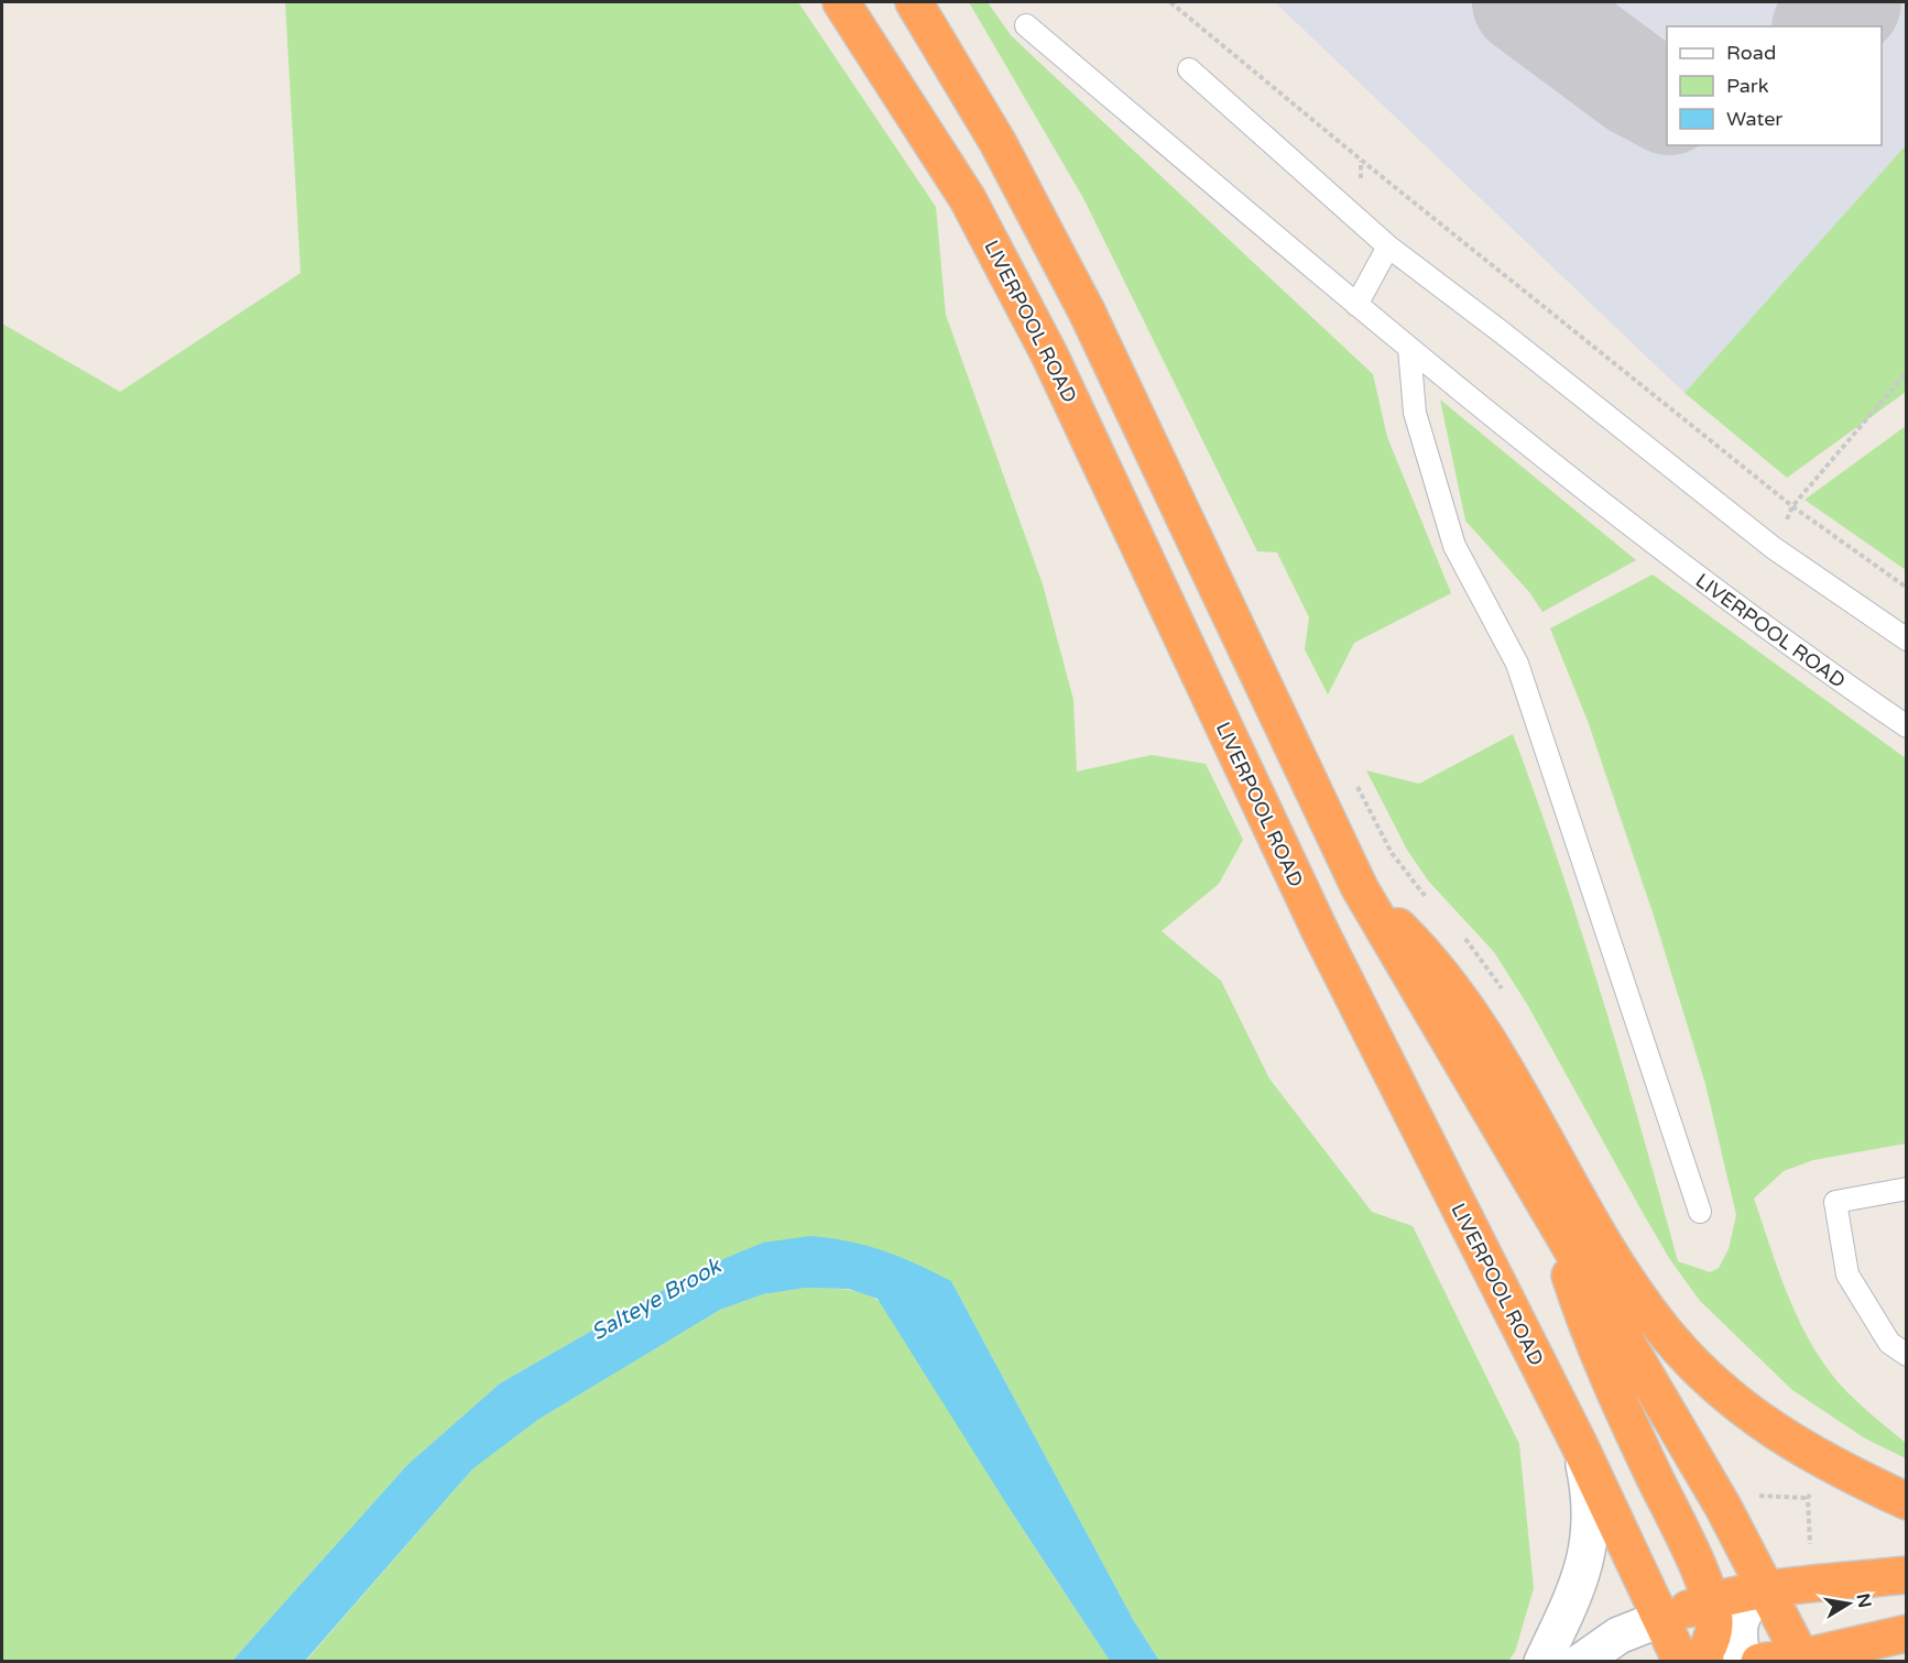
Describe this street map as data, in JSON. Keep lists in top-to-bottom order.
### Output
{
  "streets": {
    "highway": ["LIVERPOOL ROAD"]
  },
  "water": ["Salteye Brook"],
  "legend": ["Road", "Park", "Water"],
  "north": "right"
}
